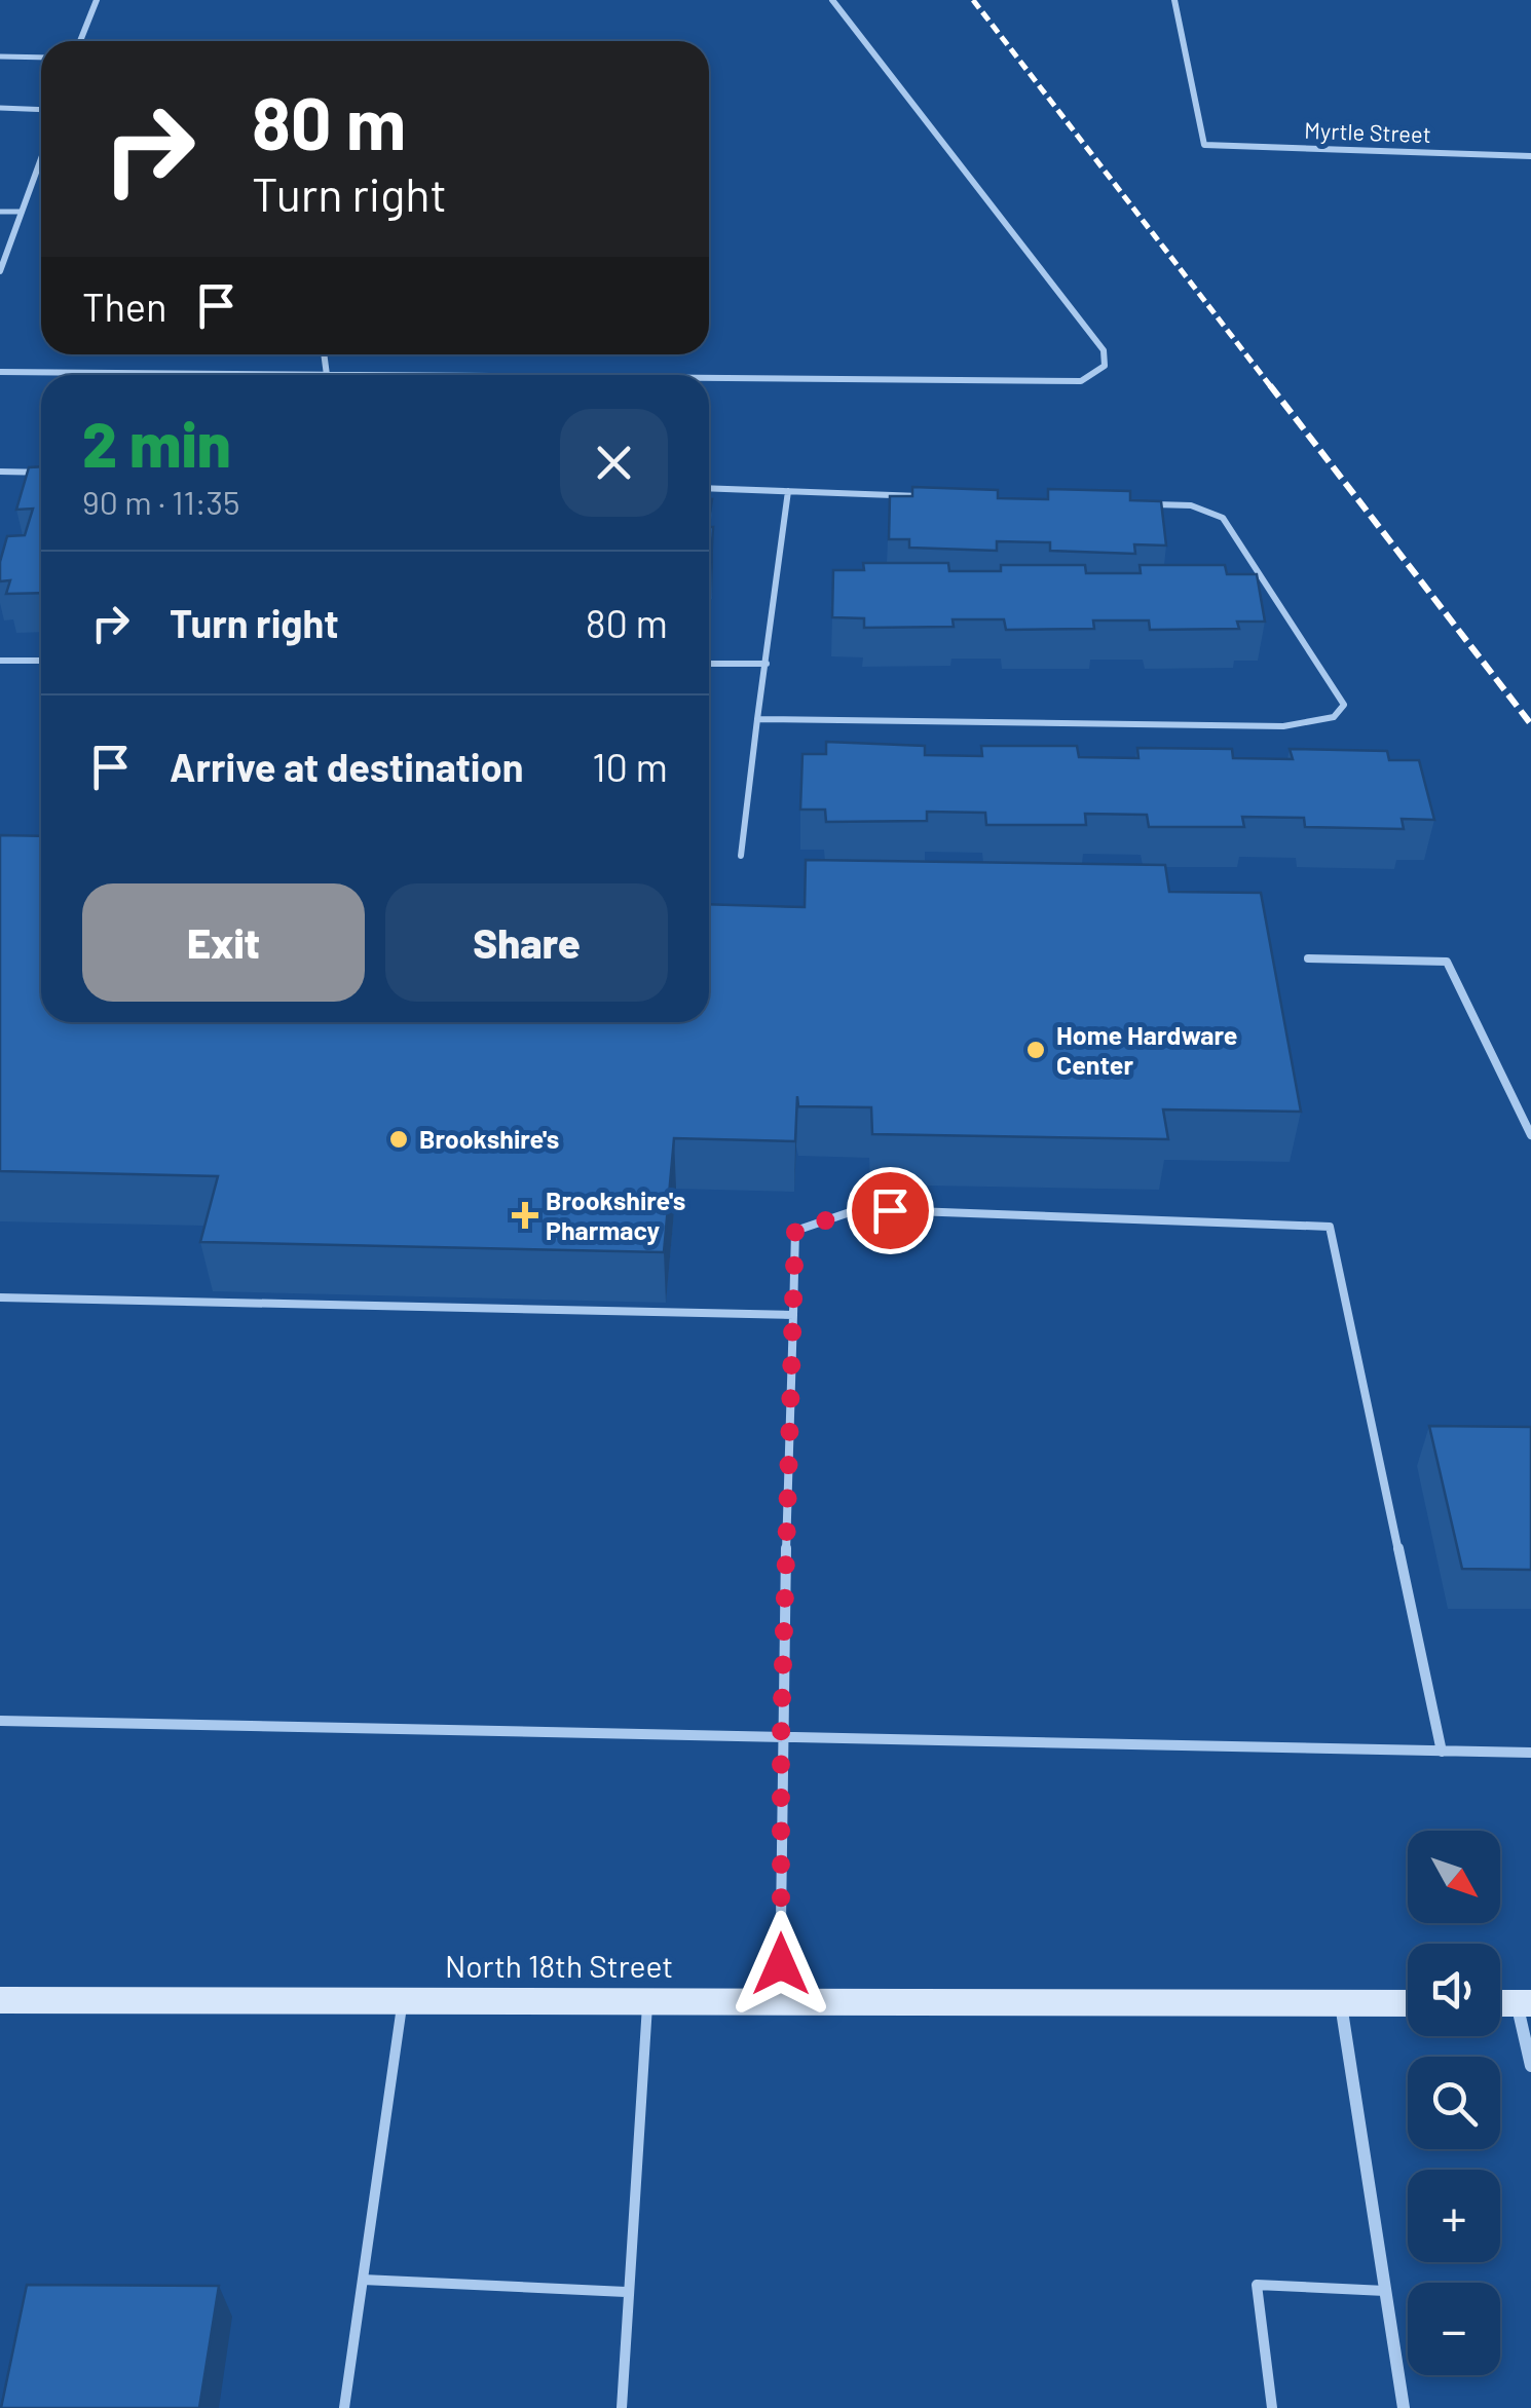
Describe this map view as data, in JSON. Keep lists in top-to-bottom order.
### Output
{
  "streets": {
    "main road": ["North 18th Street"],
    "street": ["Myrtle Street"]
  },
  "places": {
    "other": ["Home Hardware Center", "Brookshire's"],
    "health": ["Brookshire's Pharmacy"]
  },
  "north": "bottom right",
  "page": {
    "turn": ["80 m", "Turn right"],
    "then": "Then",
    "heading": ["2 min", "90 m · 11:35"],
    "list": [
      {
        "name": "Turn right",
        "value": "80 m"
      },
      {
        "name": "Arrive at destination",
        "value": "10 m"
      }
    ],
    "buttons": ["Exit", "Share"],
    "map_buttons": ["+", "−"]
  }
}
